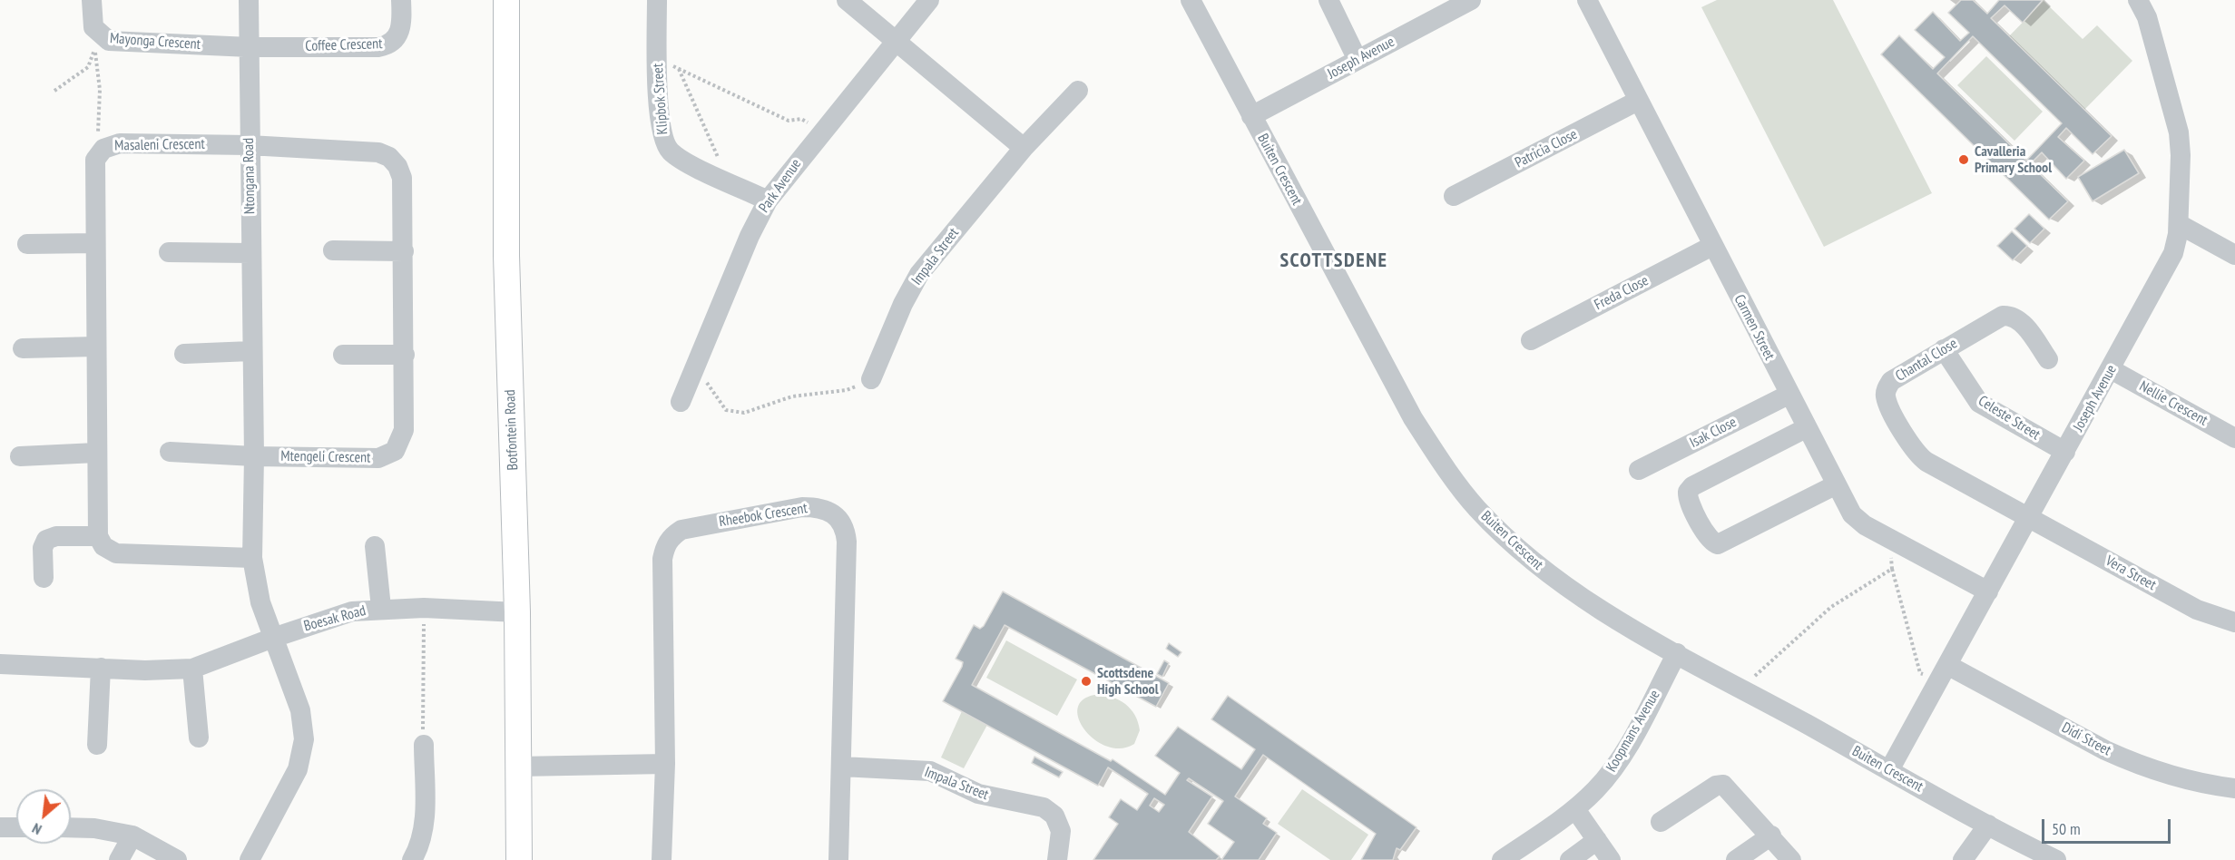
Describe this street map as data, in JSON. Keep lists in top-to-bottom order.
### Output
{
  "streets": {
    "main road": ["Botfontein Road"],
    "street": [
      "Mayonga Crescent",
      "Coffee Crescent",
      "Joseph Avenue",
      "Klipbok Street",
      "Masaleni Crescent",
      "Patricia Close",
      "Buiten Crescent",
      "Ntongana Road",
      "Park Avenue",
      "Impala Street",
      "Freda Close",
      "Carmen Street",
      "Chantal Close",
      "Nellie Crescent",
      "Celeste Street",
      "Isak Close",
      "Mtengeli Crescent",
      "Rheebok Crescent",
      "Vera Street",
      "Boesak Road",
      "Koopmans Avenue",
      "Didi Street"
    ]
  },
  "crossings": [
    ["Mayonga Crescent", "Coffee Crescent"],
    ["Mayonga Crescent", "Ntongana Road"],
    ["Coffee Crescent", "Ntongana Road"],
    ["Joseph Avenue", "Buiten Crescent"],
    ["Joseph Avenue", "Carmen Street"],
    ["Joseph Avenue", "Chantal Close"],
    ["Joseph Avenue", "Nellie Crescent"],
    ["Joseph Avenue", "Celeste Street"],
    ["Joseph Avenue", "Vera Street"],
    ["Joseph Avenue", "Didi Street"],
    ["Klipbok Street", "Park Avenue"],
    ["Masaleni Crescent", "Ntongana Road"],
    ["Masaleni Crescent", "Mtengeli Crescent"],
    ["Patricia Close", "Carmen Street"],
    ["Buiten Crescent", "Koopmans Avenue"],
    ["Ntongana Road", "Mtengeli Crescent"],
    ["Ntongana Road", "Boesak Road"],
    ["Impala Street", "Rheebok Crescent"],
    ["Freda Close", "Carmen Street"],
    ["Carmen Street", "Isak Close"],
    ["Chantal Close", "Celeste Street"],
    ["Chantal Close", "Vera Street"],
    ["Botfontein Road", "Boesak Road"]
  ],
  "districts": ["SCOTTSDENE"],
  "places": ["Cavalleria Primary School", "Scottsdene High School"],
  "scale_bar": "50 m",
  "north": "bottom left"
}
